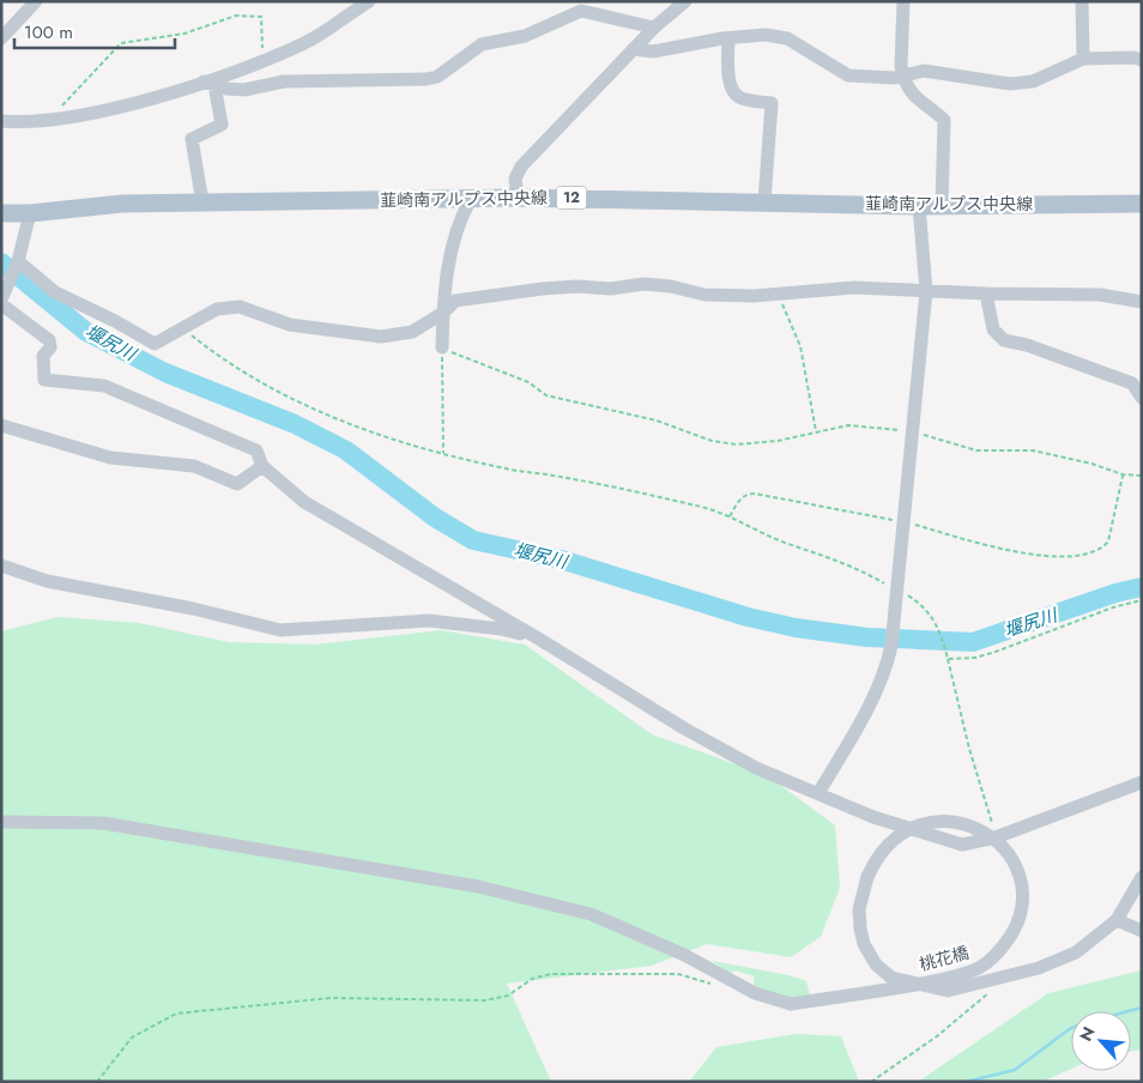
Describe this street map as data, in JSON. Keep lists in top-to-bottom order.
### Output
{
  "streets": {
    "main road": ["12", "韮崎南アルプス中央線"],
    "street": ["桃花橋"]
  },
  "water": ["堰尻川"],
  "scale_bar": "100 m",
  "north": "top left"
}
